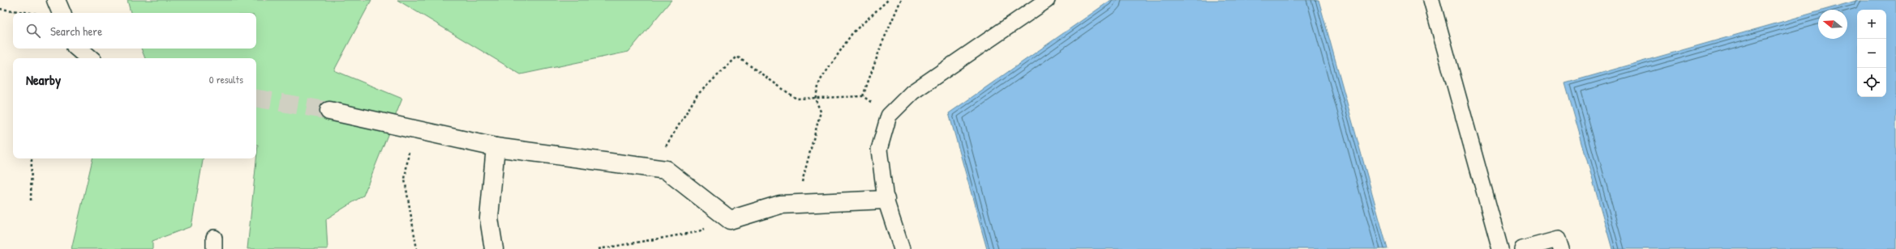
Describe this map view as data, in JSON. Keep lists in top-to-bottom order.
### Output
{
  "north": "left",
  "page": {
    "map_buttons": ["+", "−"],
    "search": "Search here",
    "heading": ["Nearby", "0 results"]
  }
}
